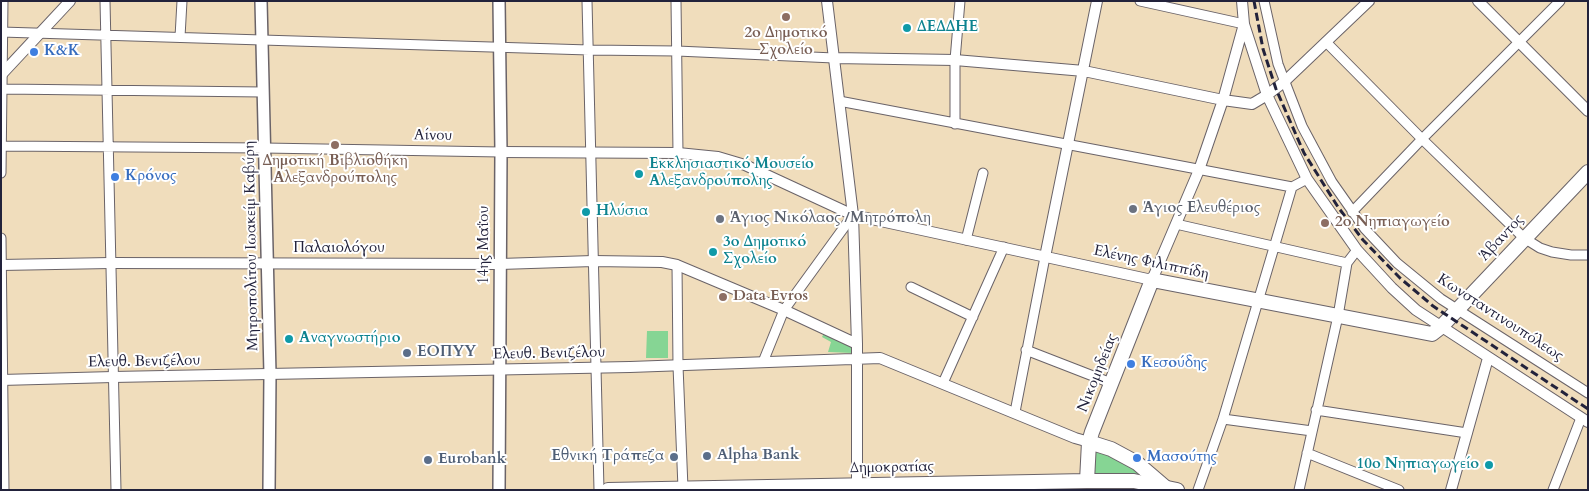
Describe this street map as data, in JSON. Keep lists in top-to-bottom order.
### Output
{
  "streets": {
    "main road": [
      "Άβαντος",
      "14ης Μαΐου",
      "Μητροπολίτου Ιωακείμ Καβύρη",
      "Ελένης Φιλιππίδη",
      "Νικομηδείας",
      "Δημοκρατίας"
    ],
    "street": [
      "Αίνου",
      "Παλαιολόγου",
      "Κωνσταντινουπόλεως",
      "Ελευθ. Βενιζέλου"
    ]
  },
  "crossings": [
    ["Αίνου", "14ης Μαΐου"],
    ["Αίνου", "Μητροπολίτου Ιωακείμ Καβύρη"],
    ["Αίνου", "Ελένης Φιλιππίδη"],
    ["Άβαντος", "Ελένης Φιλιππίδη"],
    ["Άβαντος", "Κωνσταντινουπόλεως"],
    ["14ης Μαΐου", "Παλαιολόγου"],
    ["14ης Μαΐου", "Ελευθ. Βενιζέλου"],
    ["Μητροπολίτου Ιωακείμ Καβύρη", "Παλαιολόγου"],
    ["Μητροπολίτου Ιωακείμ Καβύρη", "Ελευθ. Βενιζέλου"],
    ["Ελένης Φιλιππίδη", "Νικομηδείας"],
    ["Ελευθ. Βενιζέλου", "Νικομηδείας"],
    ["Νικομηδείας", "Δημοκρατίας"]
  ],
  "places": [
    "2o Δημοτικό Σχολείο",
    "ΔΕΔΔΗΕ",
    "Κ&Κ",
    "Δημοτική Βιβλιοθήκη Αλεξανδρούπολης",
    "Εκκλησιαστικό Μουσείο Αλεξανδρούπολης",
    "Κρόνος",
    "Άγιος Ελευθέριος",
    "Ηλύσια",
    "Άγιος Νικόλαος /Μητρόπολη",
    "2ο Νηπιαγωγείο",
    "3ο Δημοτικό Σχολείο",
    "Data Evros",
    "Αναγνωστήριο",
    "ΕΟΠΥΥ",
    "Κεσούδης",
    "Alpha Bank",
    "Εθνική Τράπεζα",
    "Μασούτης",
    "Eurobank",
    "10ο Νηπιαγωγείο"
  ]
}
